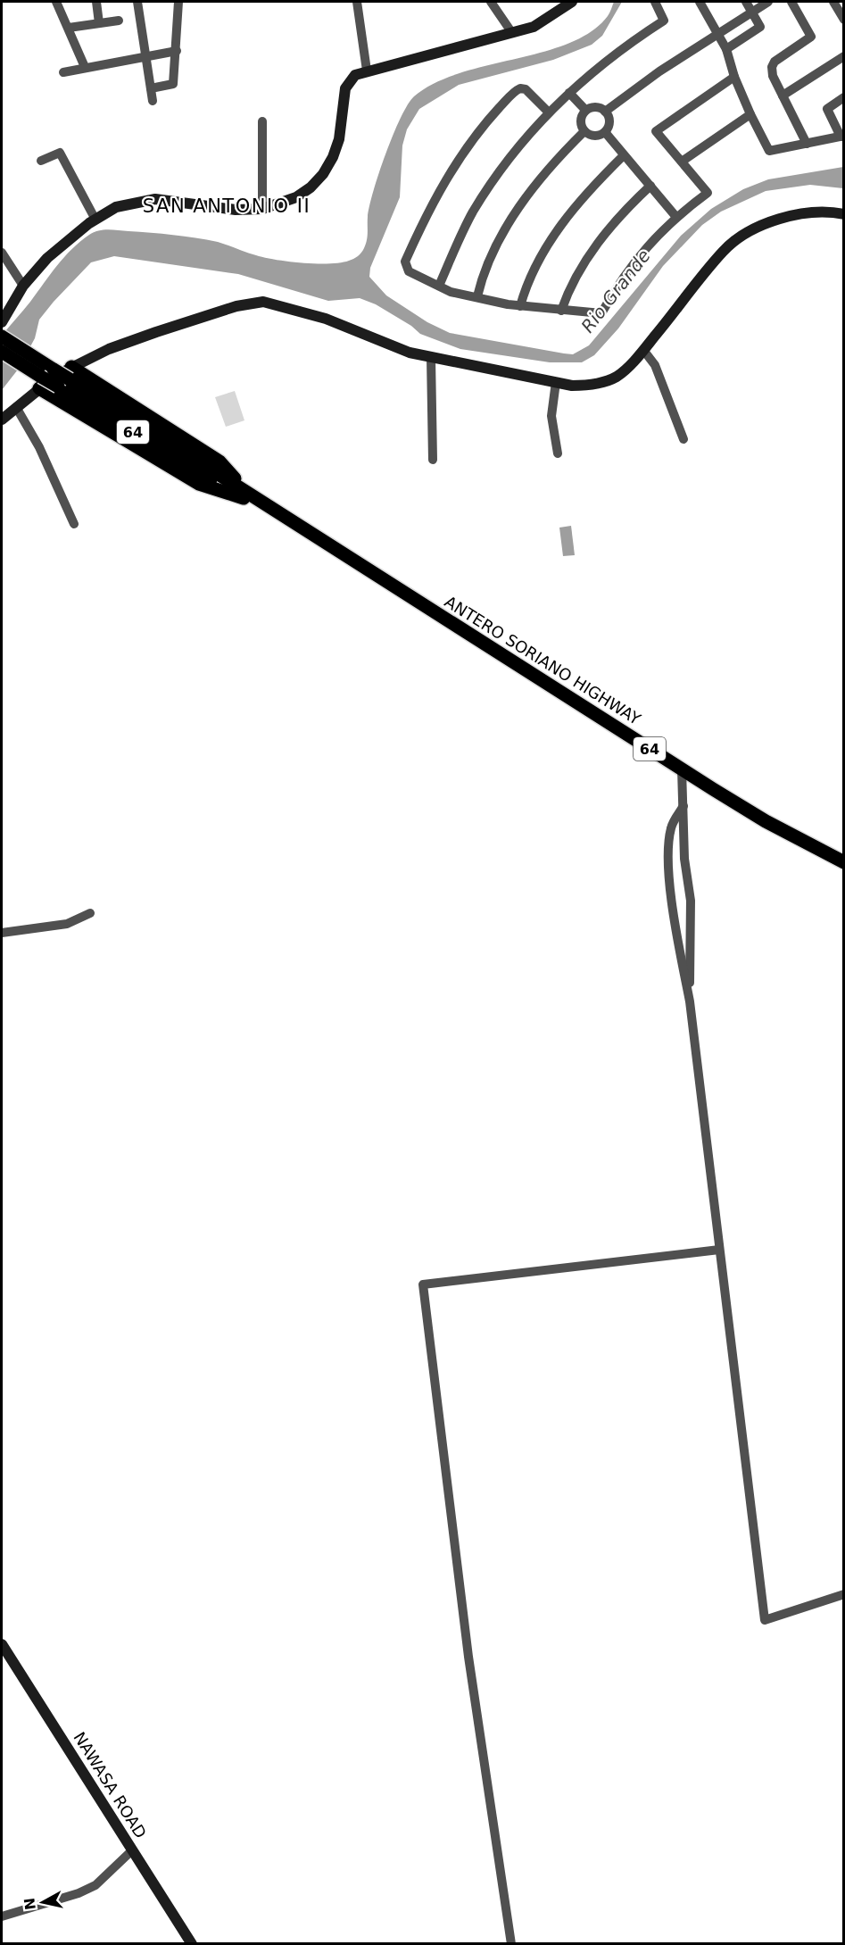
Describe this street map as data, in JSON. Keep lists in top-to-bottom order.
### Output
{
  "streets": {
    "main road": ["64", "ANTERO SORIANO HIGHWAY"],
    "street": ["NAWASA ROAD"]
  },
  "districts": ["SAN ANTONIO II"],
  "water": ["Rio Grande"],
  "north": "left"
}
